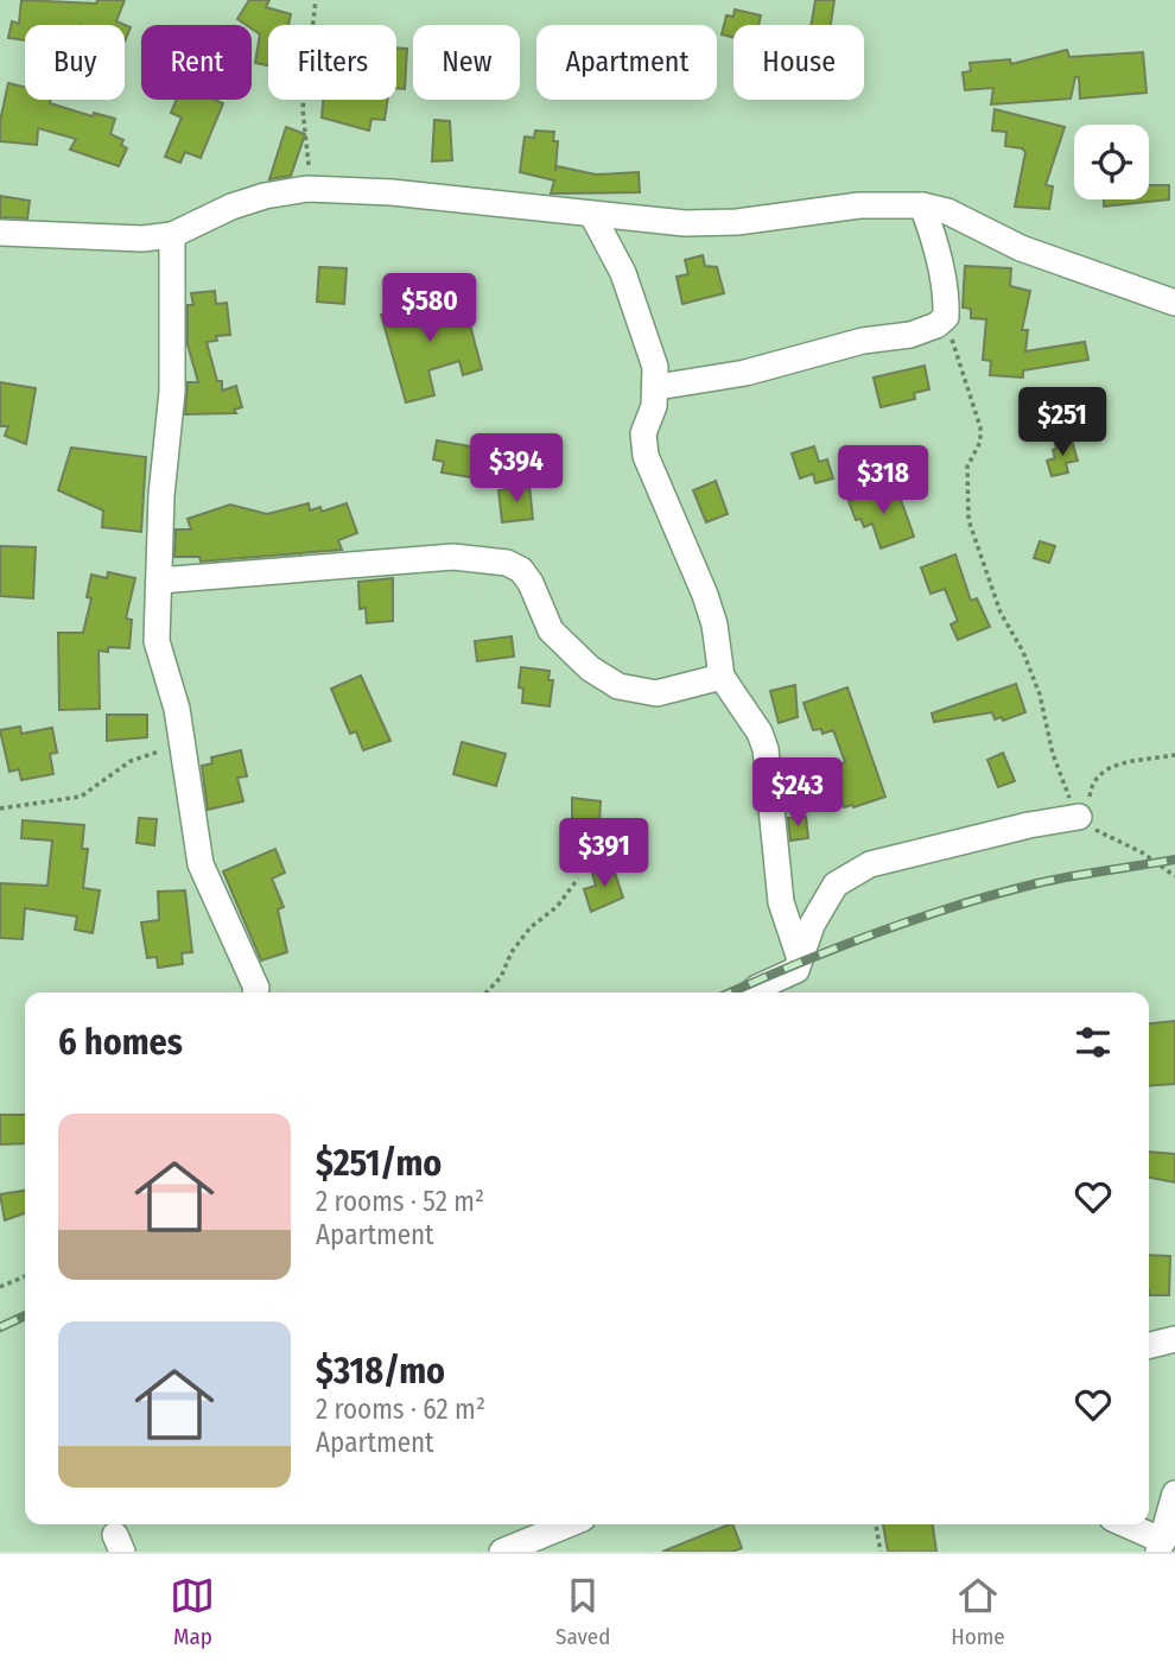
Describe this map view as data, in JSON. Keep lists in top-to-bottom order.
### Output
{
  "page": {
    "chip": [
      "Buy",
      "Rent",
      "Filters",
      "New",
      "Apartment",
      "House"
    ],
    "price": [
      "$580",
      "$251",
      "$394",
      "$318",
      "$243",
      "$391"
    ],
    "heading": "6 homes",
    "list": [
      {
        "name": "$251/mo",
        "note": "2 rooms · 52 m² · Apartment"
      },
      {
        "name": "$318/mo",
        "note": "2 rooms · 62 m² · Apartment"
      }
    ],
    "tabs": ["Map", "Saved", "Home"]
  }
}
